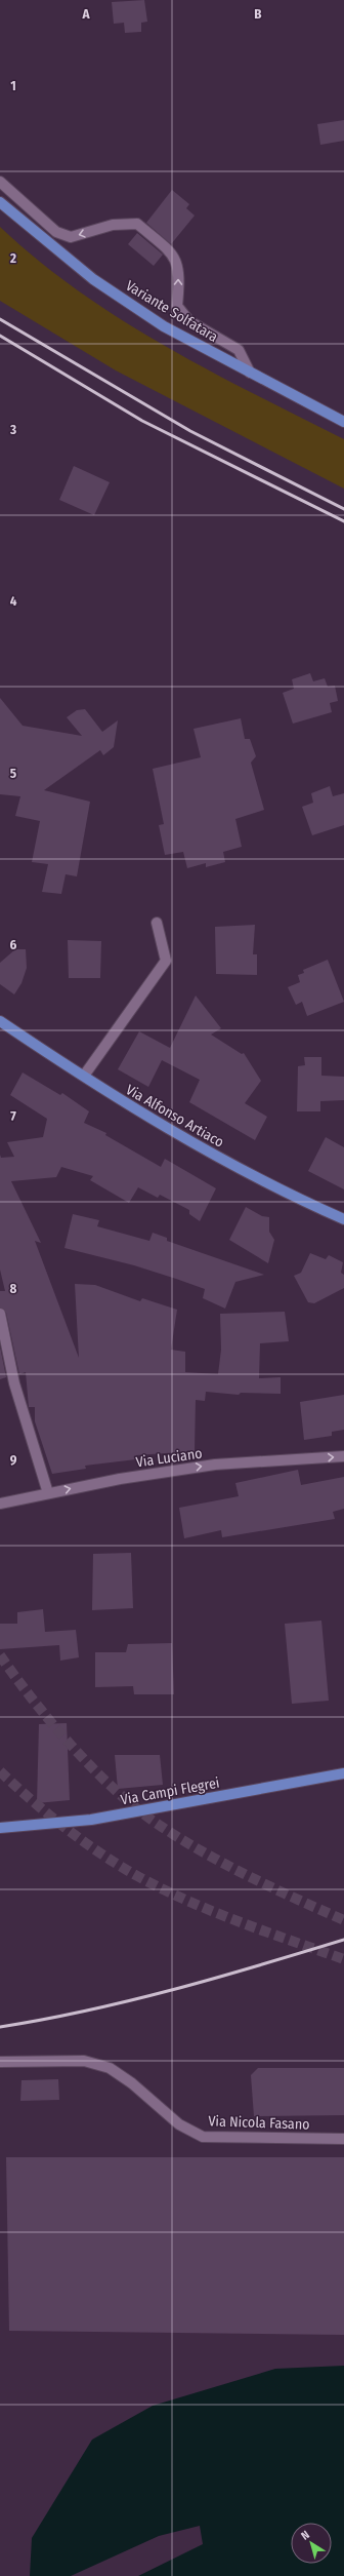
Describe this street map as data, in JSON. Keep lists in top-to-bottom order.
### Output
{
  "streets": {
    "main road": ["Variante Solfatara", "Via Alfonso Artiaco", "Via Campi Flegrei"],
    "street": ["Via Luciano", "Via Nicola Fasano"]
  },
  "one_way": ["Via Luciano"],
  "north": "top left",
  "grid": {
    "columns": ["A", "B"],
    "rows": [
      "1",
      "2",
      "3",
      "4",
      "5",
      "6",
      "7",
      "8",
      "9"
    ]
  }
}
